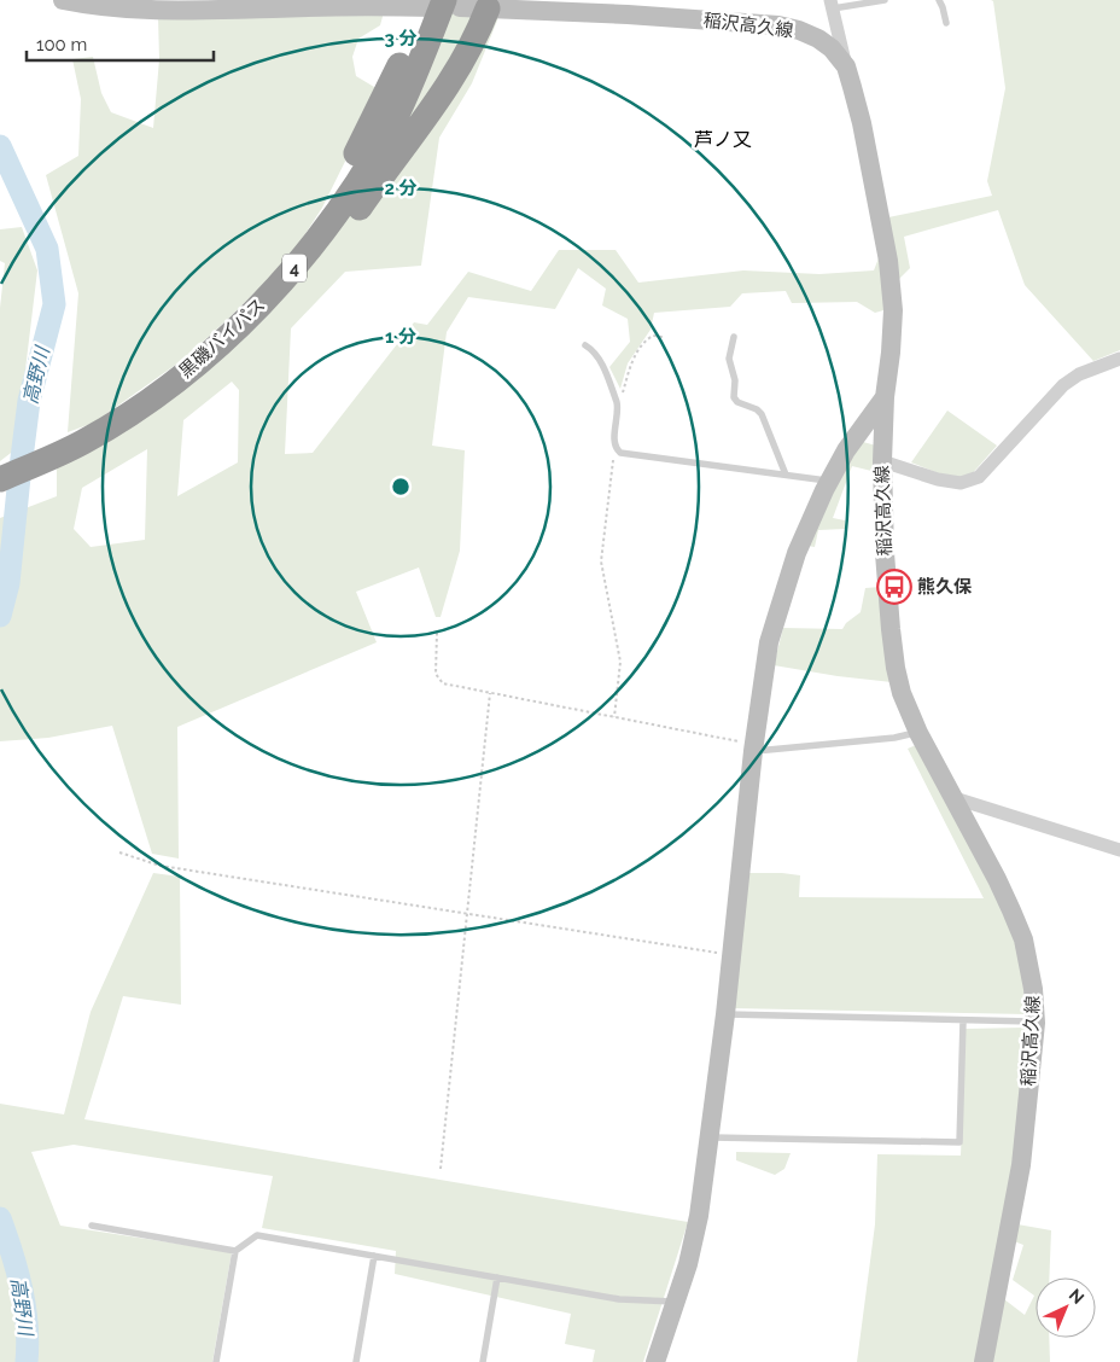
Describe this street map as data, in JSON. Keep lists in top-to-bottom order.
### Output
{
  "streets": {
    "highway": ["4", "黒磯バイパス"],
    "main road": ["稲沢高久線"]
  },
  "crossings": [
    ["稲沢高久線", "4"],
    ["稲沢高久線", "黒磯バイパス"],
    ["4", "黒磯バイパス"]
  ],
  "districts": ["芦ノ又"],
  "water": ["高野川"],
  "places": {
    "bus stop": ["熊久保"]
  },
  "scale_bar": "100 m",
  "north": "top right",
  "rings": ["3 分", "2 分", "1 分"]
}
